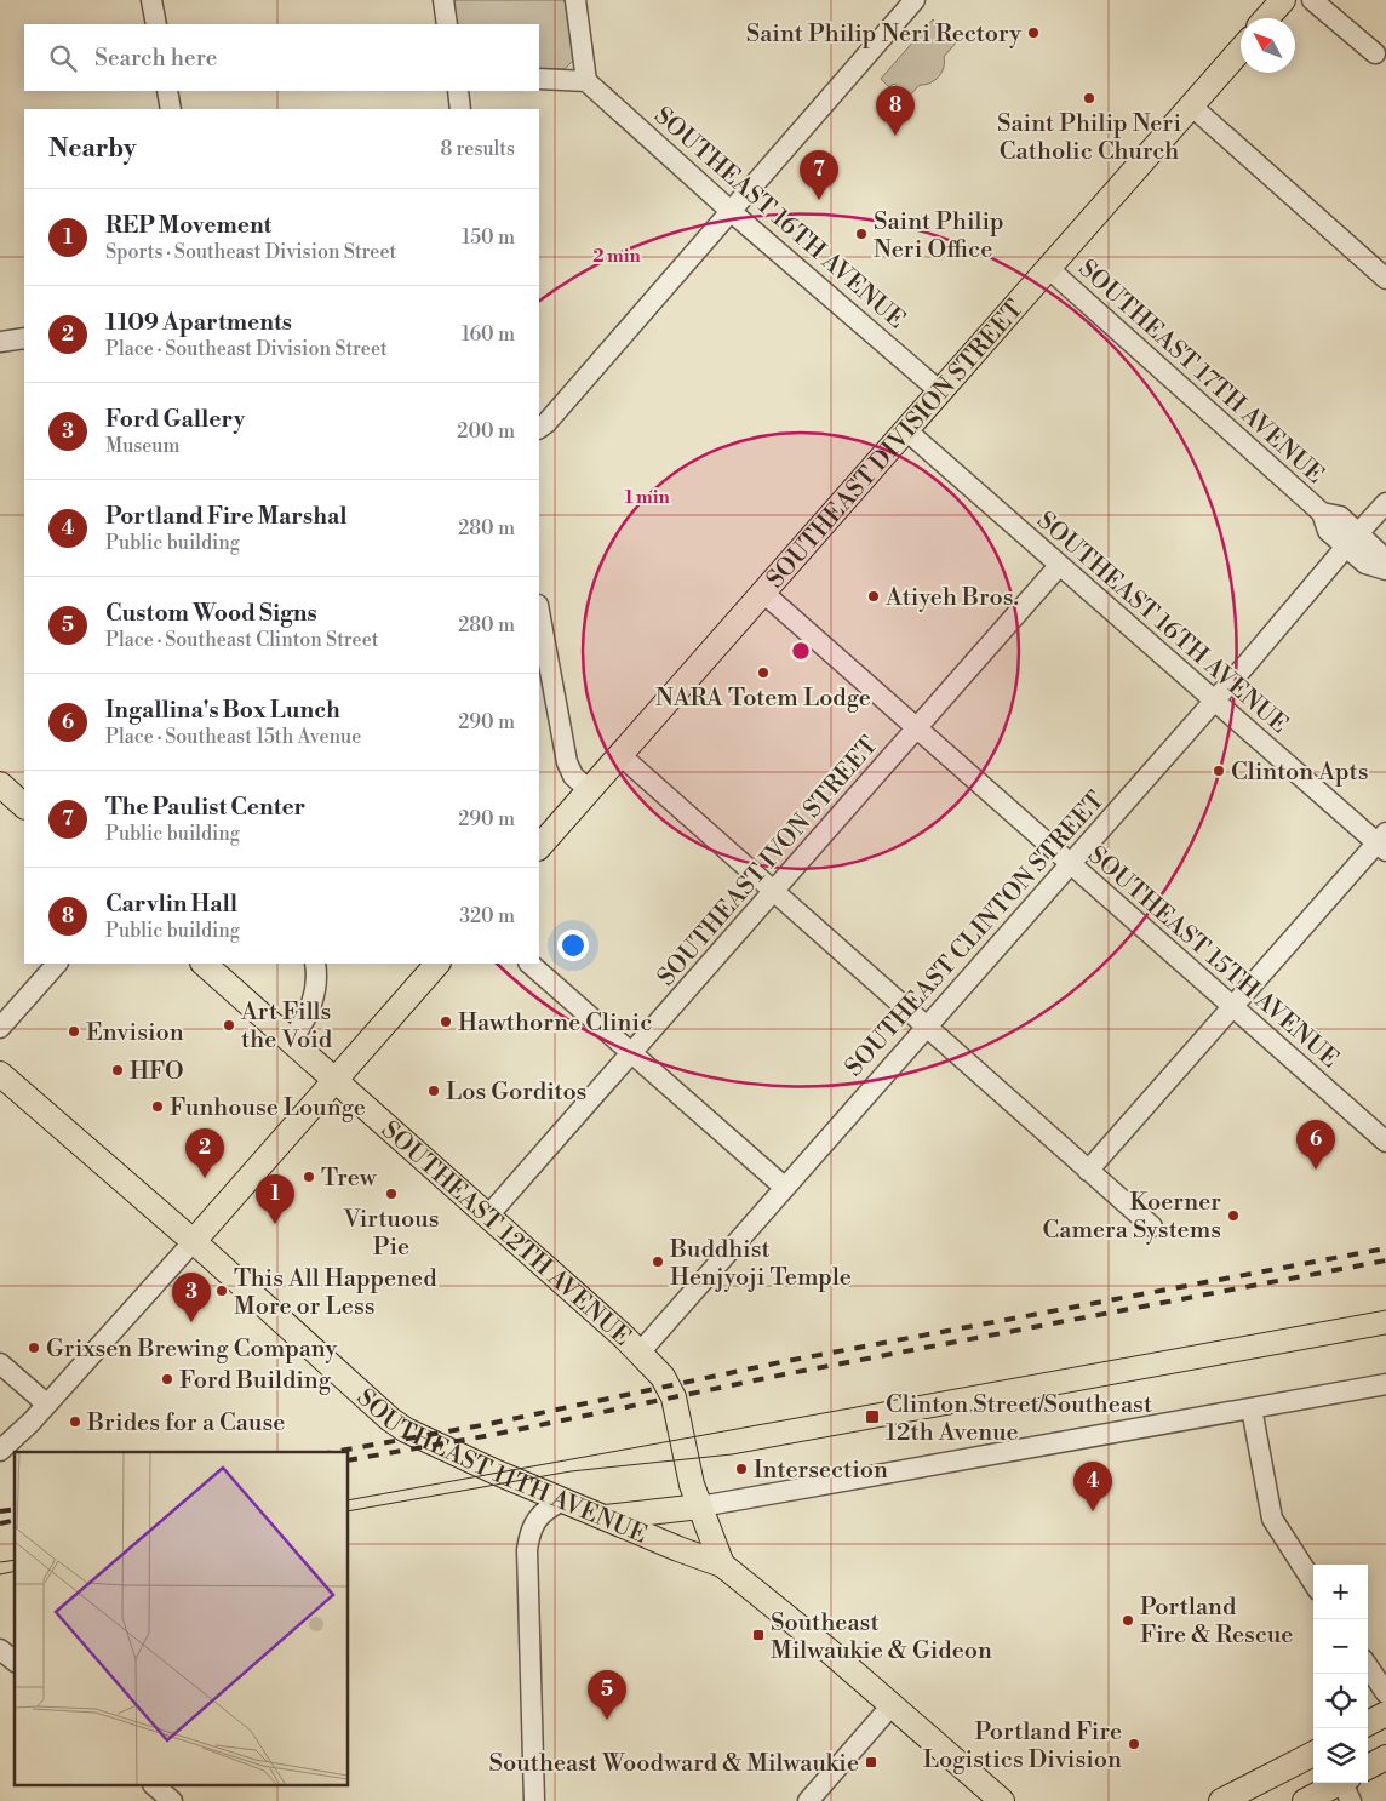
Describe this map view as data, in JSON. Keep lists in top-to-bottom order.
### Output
{
  "streets": {
    "main road": ["SOUTHEAST DIVISION STREET", "SOUTHEAST 12TH AVENUE", "SOUTHEAST 11TH AVENUE"],
    "street": [
      "SOUTHEAST 16TH AVENUE",
      "SOUTHEAST 17TH AVENUE",
      "SOUTHEAST IVON STREET",
      "SOUTHEAST CLINTON STREET",
      "SOUTHEAST 15TH AVENUE"
    ]
  },
  "crossings": [
    ["SOUTHEAST 16TH AVENUE", "SOUTHEAST DIVISION STREET"],
    ["SOUTHEAST 16TH AVENUE", "SOUTHEAST IVON STREET"],
    ["SOUTHEAST 16TH AVENUE", "SOUTHEAST CLINTON STREET"],
    ["SOUTHEAST 17TH AVENUE", "SOUTHEAST DIVISION STREET"],
    ["SOUTHEAST 17TH AVENUE", "SOUTHEAST CLINTON STREET"],
    ["SOUTHEAST DIVISION STREET", "SOUTHEAST 15TH AVENUE"],
    ["SOUTHEAST IVON STREET", "SOUTHEAST 15TH AVENUE"],
    ["SOUTHEAST IVON STREET", "SOUTHEAST 12TH AVENUE"],
    ["SOUTHEAST CLINTON STREET", "SOUTHEAST 15TH AVENUE"],
    ["SOUTHEAST CLINTON STREET", "SOUTHEAST 12TH AVENUE"],
    ["SOUTHEAST 12TH AVENUE", "SOUTHEAST 11TH AVENUE"]
  ],
  "places": {
    "other": [
      "Saint Philip Neri Rectory",
      "Saint Philip Neri Catholic Church",
      "Saint Philip Neri Office",
      "Atiyeh Bros.",
      "NARA Totem Lodge",
      "Clinton Apts",
      "Hawthorne Clinic",
      "Art Fills the Void",
      "Envision",
      "HFO",
      "Los Gorditos",
      "Funhouse Lounge",
      "Trew",
      "Virtuous Pie",
      "Koerner Camera Systems",
      "Buddhist Henjyoji Temple",
      "This All Happened More or Less",
      "Grixsen Brewing Company",
      "Ford Building",
      "Brides for a Cause",
      "Intersection",
      "Portland Fire & Rescue",
      "Portland Fire Logistics Division"
    ],
    "transit": ["Clinton Street/Southeast 12th Avenue", "Southeast Milwaukie & Gideon", "Southeast Woodward & Milwaukie"]
  },
  "north": "top left",
  "page": {
    "search": "Search here",
    "pins": [
      "8",
      "7",
      "6",
      "2",
      "1",
      "3",
      "4",
      "5"
    ],
    "heading": ["Nearby", "8 results"],
    "list": [
      {
        "mark": "1",
        "name": "REP Movement",
        "note": "Sports · Southeast Division Street",
        "value": "150 m"
      },
      {
        "mark": "2",
        "name": "1109 Apartments",
        "note": "Place · Southeast Division Street",
        "value": "160 m"
      },
      {
        "mark": "3",
        "name": "Ford Gallery",
        "note": "Museum",
        "value": "200 m"
      },
      {
        "mark": "4",
        "name": "Portland Fire Marshal",
        "note": "Public building",
        "value": "280 m"
      },
      {
        "mark": "5",
        "name": "Custom Wood Signs",
        "note": "Place · Southeast Clinton Street",
        "value": "280 m"
      },
      {
        "mark": "6",
        "name": "Ingallina's Box Lunch",
        "note": "Place · Southeast 15th Avenue",
        "value": "290 m"
      },
      {
        "mark": "7",
        "name": "The Paulist Center",
        "note": "Public building",
        "value": "290 m"
      },
      {
        "mark": "8",
        "name": "Carvlin Hall",
        "note": "Public building",
        "value": "320 m"
      }
    ],
    "map_buttons": ["+", "−"]
  },
  "rings": ["2 min", "1 min"]
}
